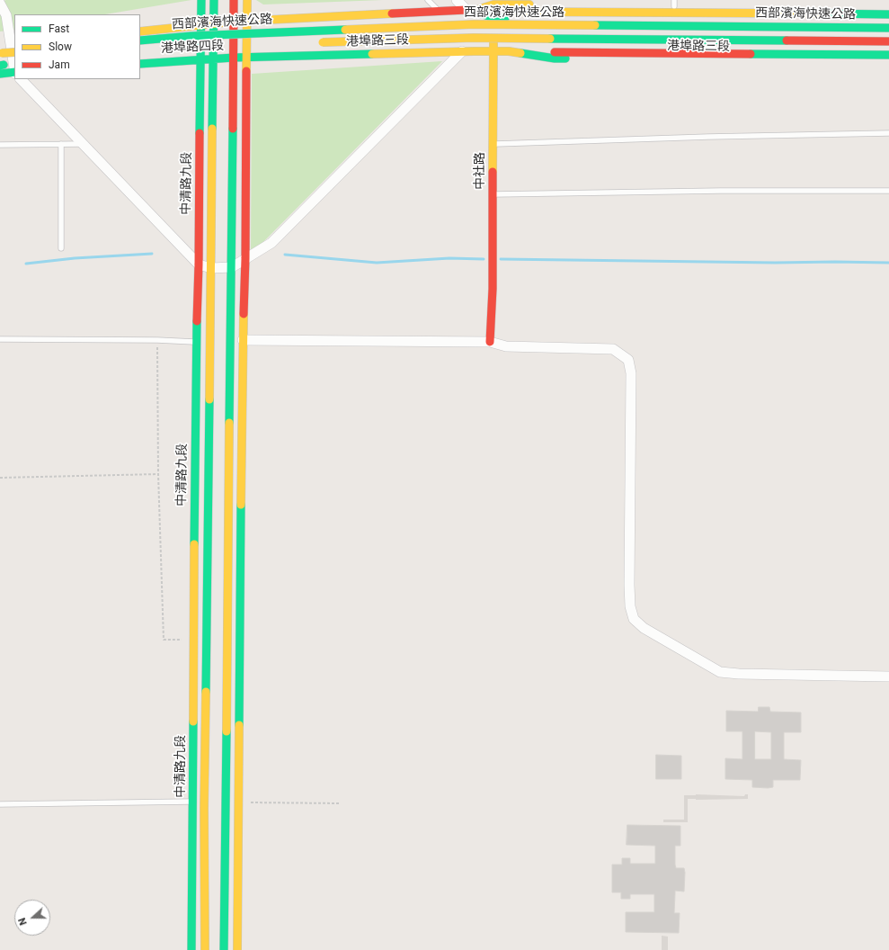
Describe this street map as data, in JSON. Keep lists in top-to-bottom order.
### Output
{
  "streets": {
    "main road": [
      "西部濱海快速公路",
      "港埠路三段",
      "港埠路四段",
      "中社路",
      "中清路九段"
    ]
  },
  "crossings": [
    ["港埠路三段", "港埠路四段"],
    ["港埠路三段", "中社路"],
    ["港埠路四段", "中清路九段"]
  ],
  "legend": ["Fast", "Slow", "Jam"],
  "north": "left"
}
